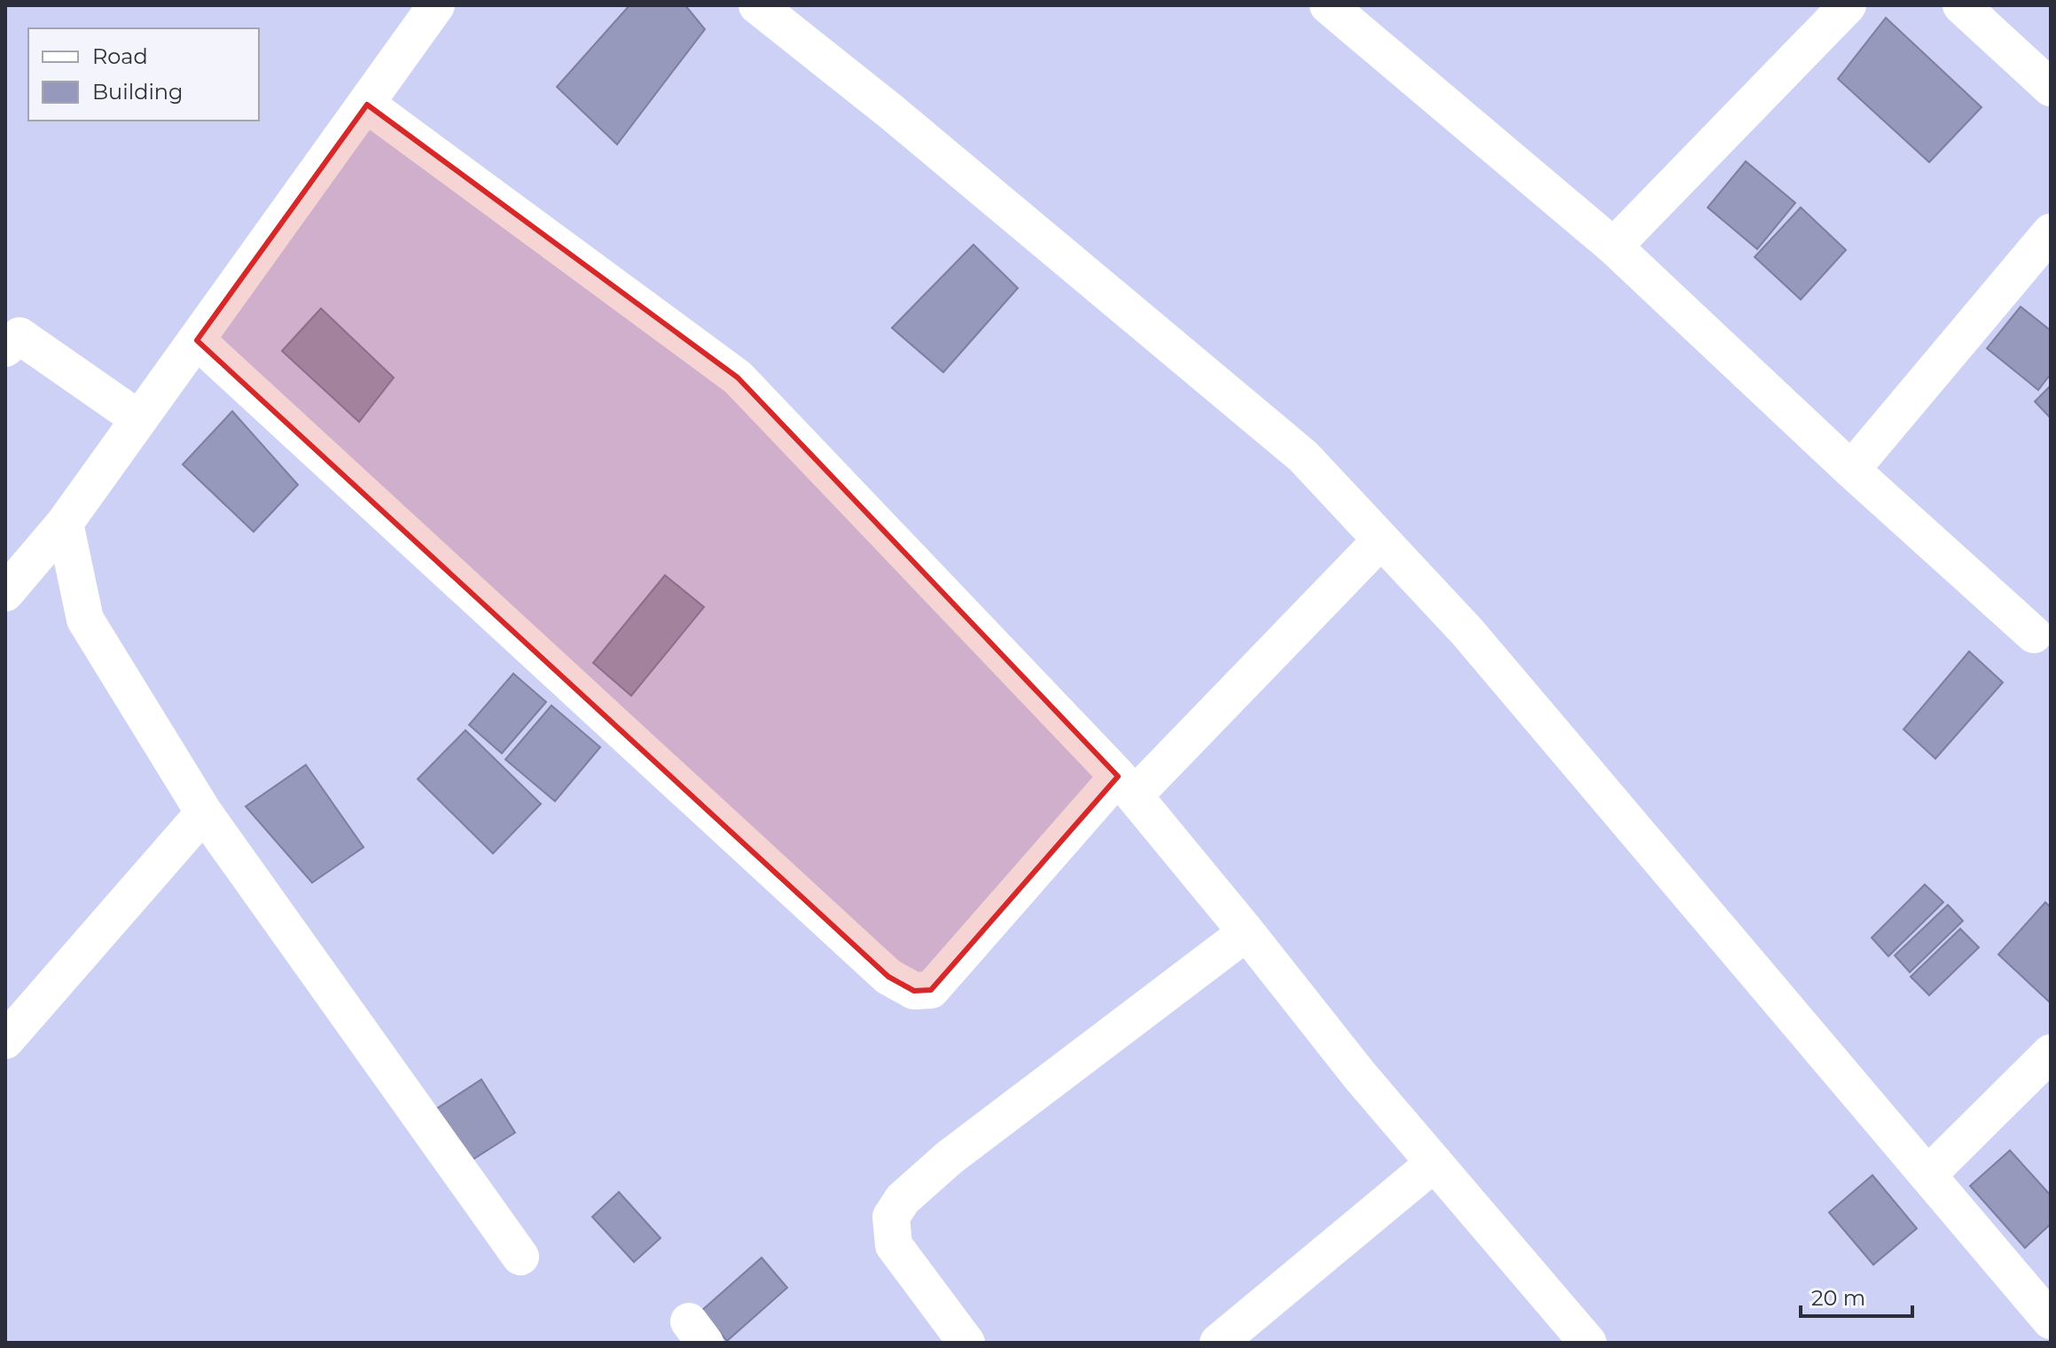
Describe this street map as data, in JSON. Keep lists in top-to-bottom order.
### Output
{
  "legend": ["Road", "Building"],
  "scale_bar": "20 m"
}
